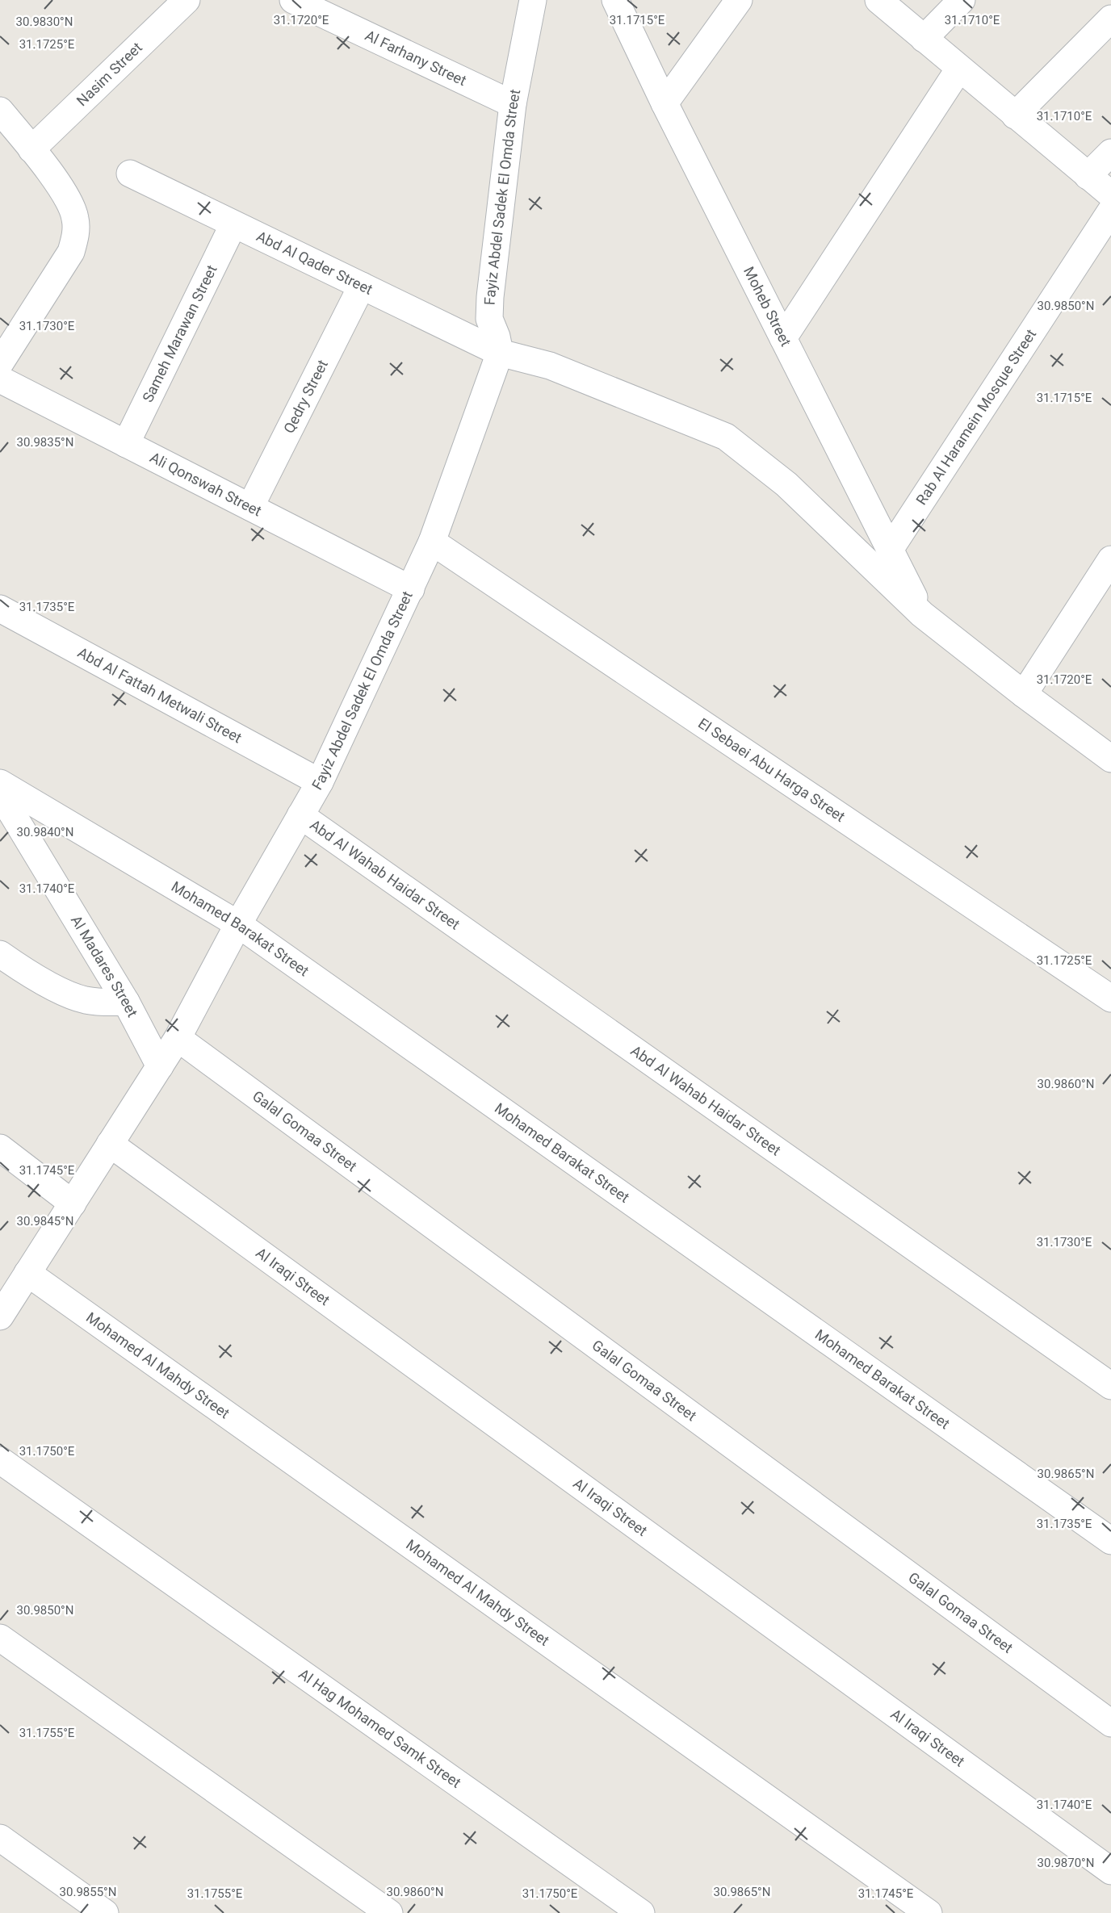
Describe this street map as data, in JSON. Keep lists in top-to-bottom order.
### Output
{
  "streets": {
    "street": [
      "Al Farhany Street",
      "Nasim Street",
      "Fayiz Abdel Sadek El Omda Street",
      "Abd Al Qader Street",
      "Moheb Street",
      "Sameh Marawan Street",
      "Qedry Street",
      "Rab Al Haramein Mosque Street",
      "Ali Qonswah Street",
      "Abd Al Fattah Metwali Street",
      "El Sebaei Abu Harga Street",
      "Abd Al Wahab Haidar Street",
      "Mohamed Barakat Street",
      "Al Madares Street",
      "Galal Gomaa Street",
      "Al Iraqi Street",
      "Mohamed Al Mahdy Street",
      "Al Hag Mohamed Samk Street"
    ]
  },
  "crossings": [
    ["Al Farhany Street", "Fayiz Abdel Sadek El Omda Street"],
    ["Fayiz Abdel Sadek El Omda Street", "Abd Al Qader Street"],
    ["Fayiz Abdel Sadek El Omda Street", "Ali Qonswah Street"],
    ["Fayiz Abdel Sadek El Omda Street", "Abd Al Fattah Metwali Street"],
    ["Fayiz Abdel Sadek El Omda Street", "El Sebaei Abu Harga Street"],
    ["Fayiz Abdel Sadek El Omda Street", "Abd Al Wahab Haidar Street"],
    ["Fayiz Abdel Sadek El Omda Street", "Mohamed Barakat Street"],
    ["Fayiz Abdel Sadek El Omda Street", "Al Madares Street"],
    ["Fayiz Abdel Sadek El Omda Street", "Galal Gomaa Street"],
    ["Fayiz Abdel Sadek El Omda Street", "Al Iraqi Street"],
    ["Fayiz Abdel Sadek El Omda Street", "Mohamed Al Mahdy Street"],
    ["Abd Al Qader Street", "Moheb Street"],
    ["Abd Al Qader Street", "Sameh Marawan Street"],
    ["Abd Al Qader Street", "Qedry Street"],
    ["Moheb Street", "Rab Al Haramein Mosque Street"],
    ["Sameh Marawan Street", "Ali Qonswah Street"],
    ["Qedry Street", "Ali Qonswah Street"]
  ],
  "coordinates": [
    "31.1720°E",
    "31.1715°E",
    "31.1710°E",
    "30.9830°N",
    "31.1725°E",
    "30.9850°N",
    "31.1730°E",
    "30.9835°N",
    "31.1735°E",
    "30.9840°N",
    "31.1740°E",
    "30.9860°N",
    "31.1745°E",
    "30.9845°N",
    "31.1750°E",
    "30.9865°N",
    "31.1755°E",
    "30.9870°N",
    "30.9855°N"
  ]
}
